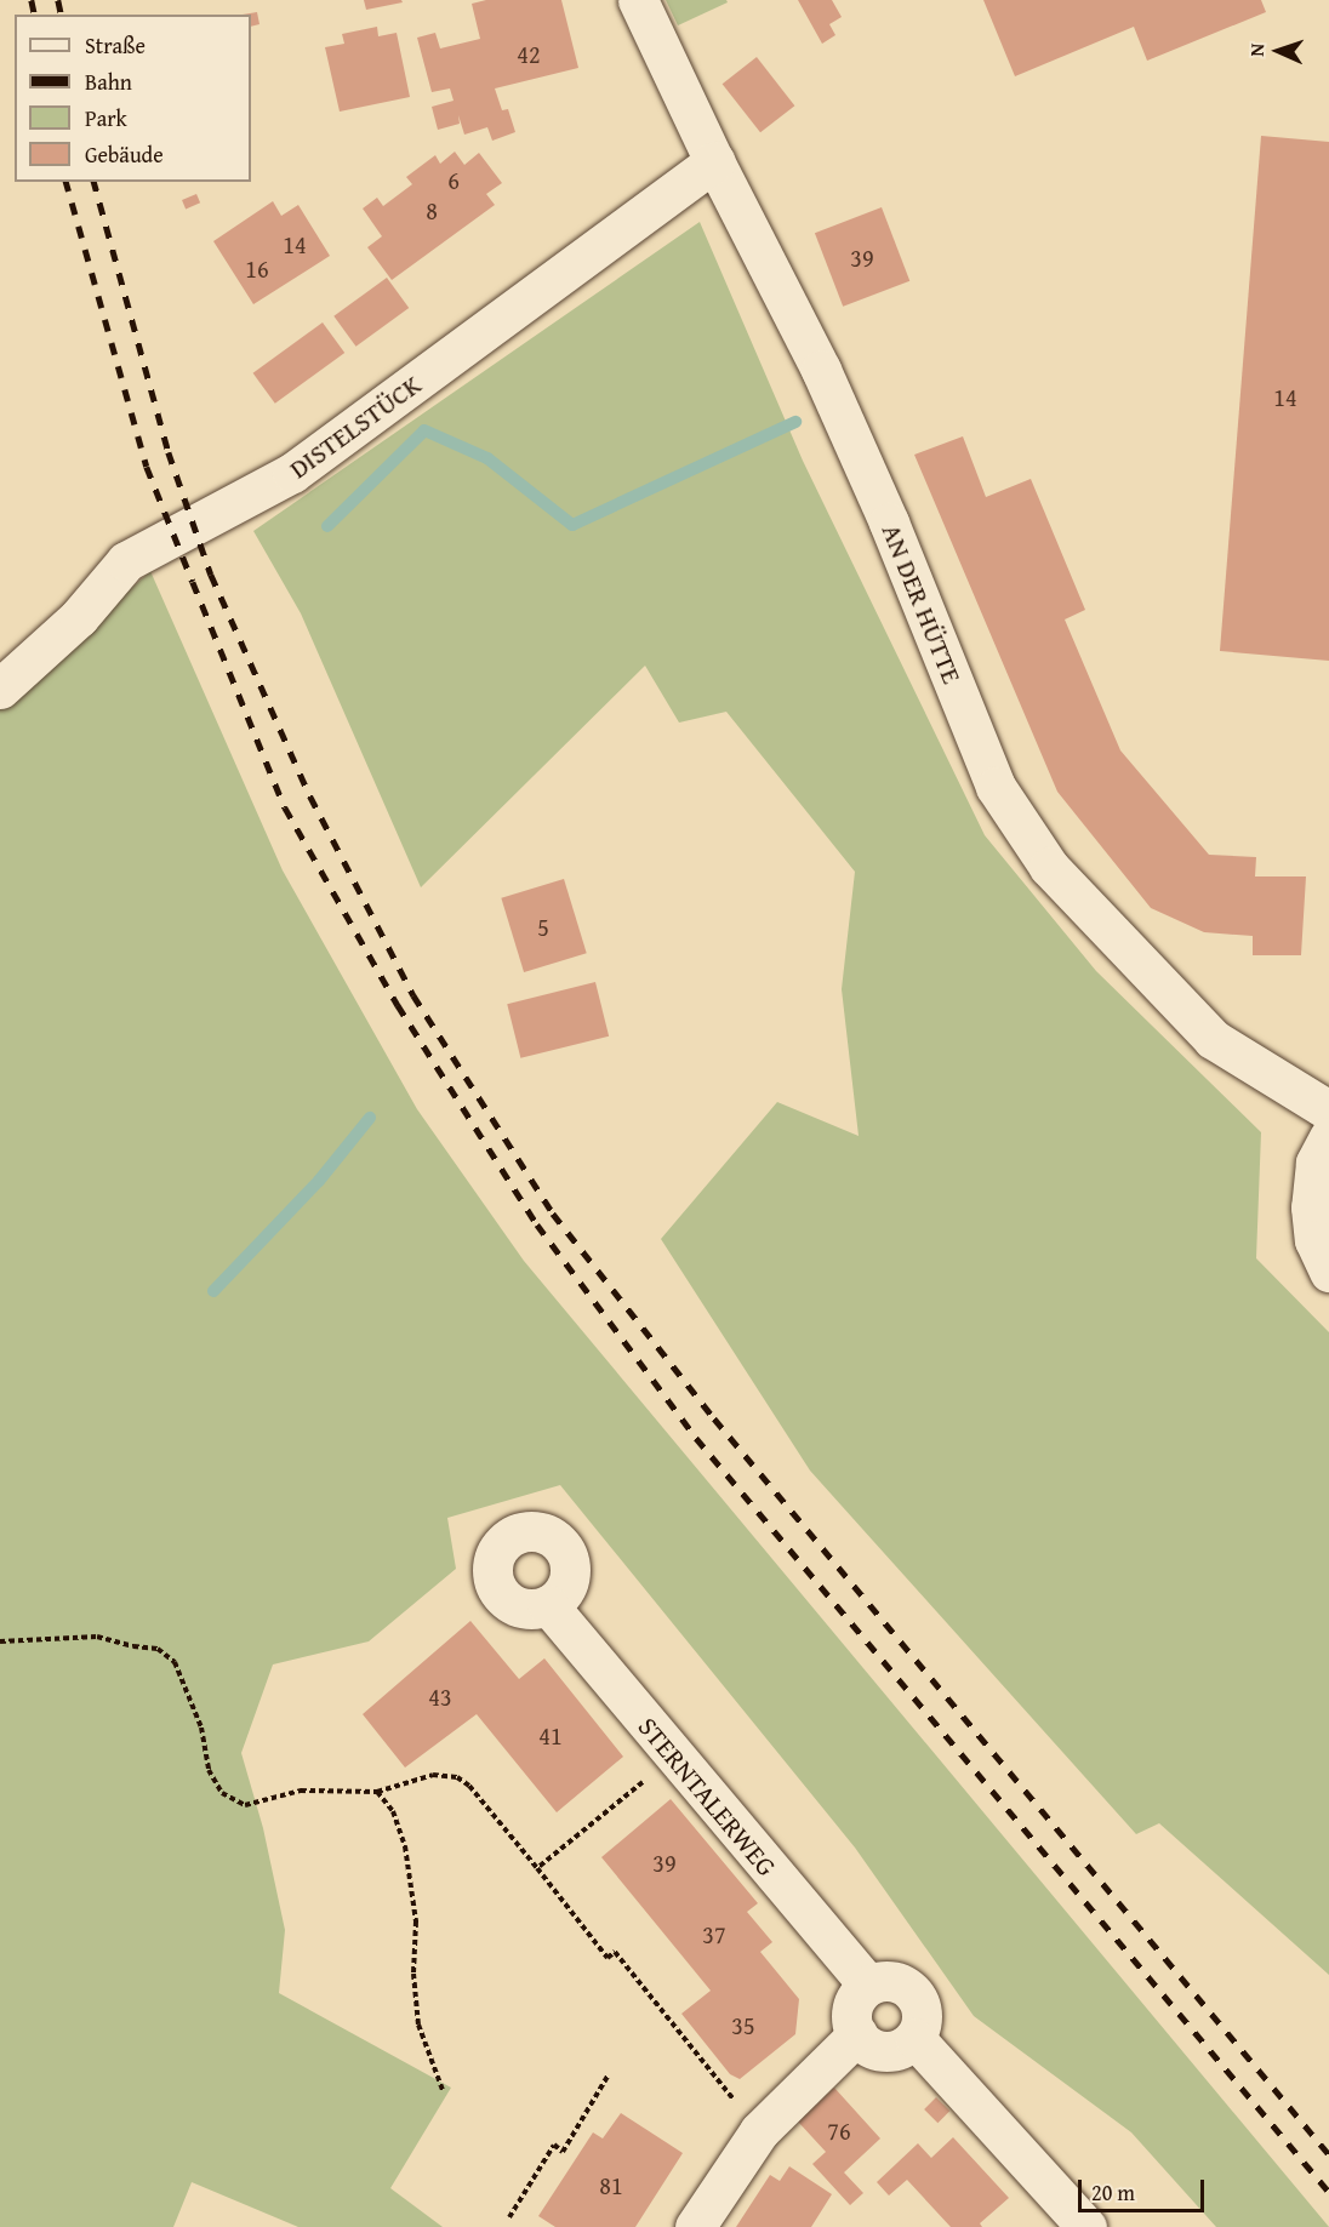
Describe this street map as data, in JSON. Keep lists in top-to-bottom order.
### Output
{
  "streets": {
    "street": ["DISTELSTÜCK", "AN DER HÜTTE", "STERNTALERWEG"]
  },
  "crossings": [
    ["DISTELSTÜCK", "AN DER HÜTTE"]
  ],
  "house_numbers": [
    "42",
    "6",
    "8",
    "14",
    "39",
    "16",
    "14",
    "5",
    "43",
    "41",
    "39",
    "37",
    "35",
    "76",
    "81"
  ],
  "legend": [
    "Straße",
    "Bahn",
    "Park",
    "Gebäude"
  ],
  "scale_bar": "20 m",
  "north": "left"
}
